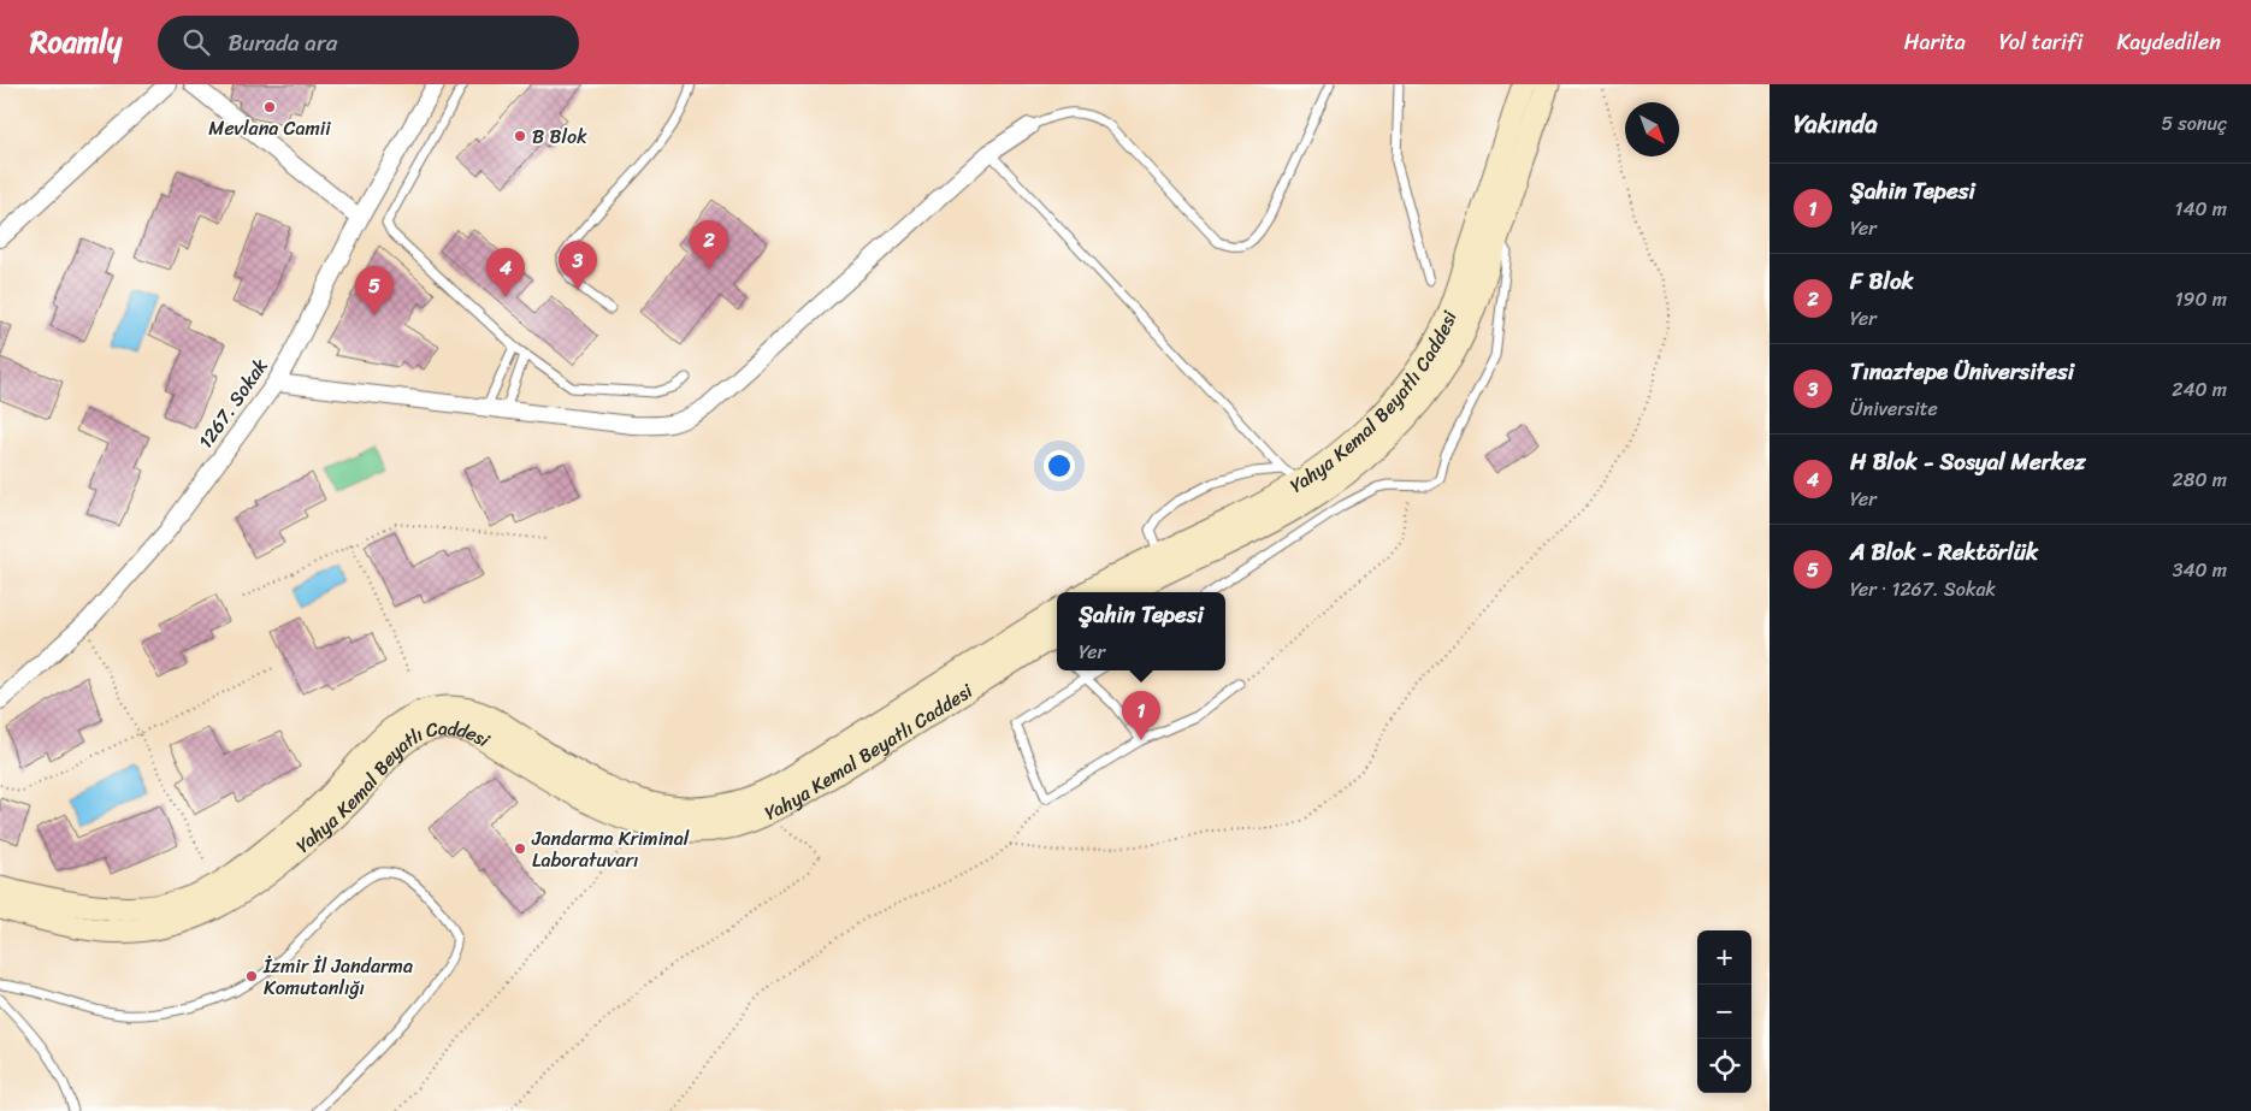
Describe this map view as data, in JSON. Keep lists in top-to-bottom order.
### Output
{
  "streets": {
    "main road": ["Yahya Kemal Beyatlı Caddesi"],
    "street": ["1267. Sokak"]
  },
  "places": [
    "Mevlana Camii",
    "B Blok",
    "Jandarma Kriminal Laboratuvarı",
    "İzmir İl Jandarma Komutanlığı"
  ],
  "north": "bottom right",
  "page": {
    "header": "Roamly",
    "search": "Burada ara",
    "nav": ["Harita", "Yol tarifi", "Kaydedilen"],
    "heading": ["Yakında", "5 sonuç"],
    "list": [
      {
        "mark": "1",
        "name": "Şahin Tepesi",
        "note": "Yer",
        "value": "140 m"
      },
      {
        "mark": "2",
        "name": "F Blok",
        "note": "Yer",
        "value": "190 m"
      },
      {
        "mark": "3",
        "name": "Tınaztepe Üniversitesi",
        "note": "Üniversite",
        "value": "240 m"
      },
      {
        "mark": "4",
        "name": "H Blok - Sosyal Merkez",
        "note": "Yer",
        "value": "280 m"
      },
      {
        "mark": "5",
        "name": "A Blok - Rektörlük",
        "note": "Yer · 1267. Sokak",
        "value": "340 m"
      }
    ],
    "pins": [
      "2",
      "3",
      "4",
      "5",
      "1"
    ],
    "popup": ["Şahin Tepesi", "Yer"],
    "map_buttons": ["+", "−"]
  }
}
